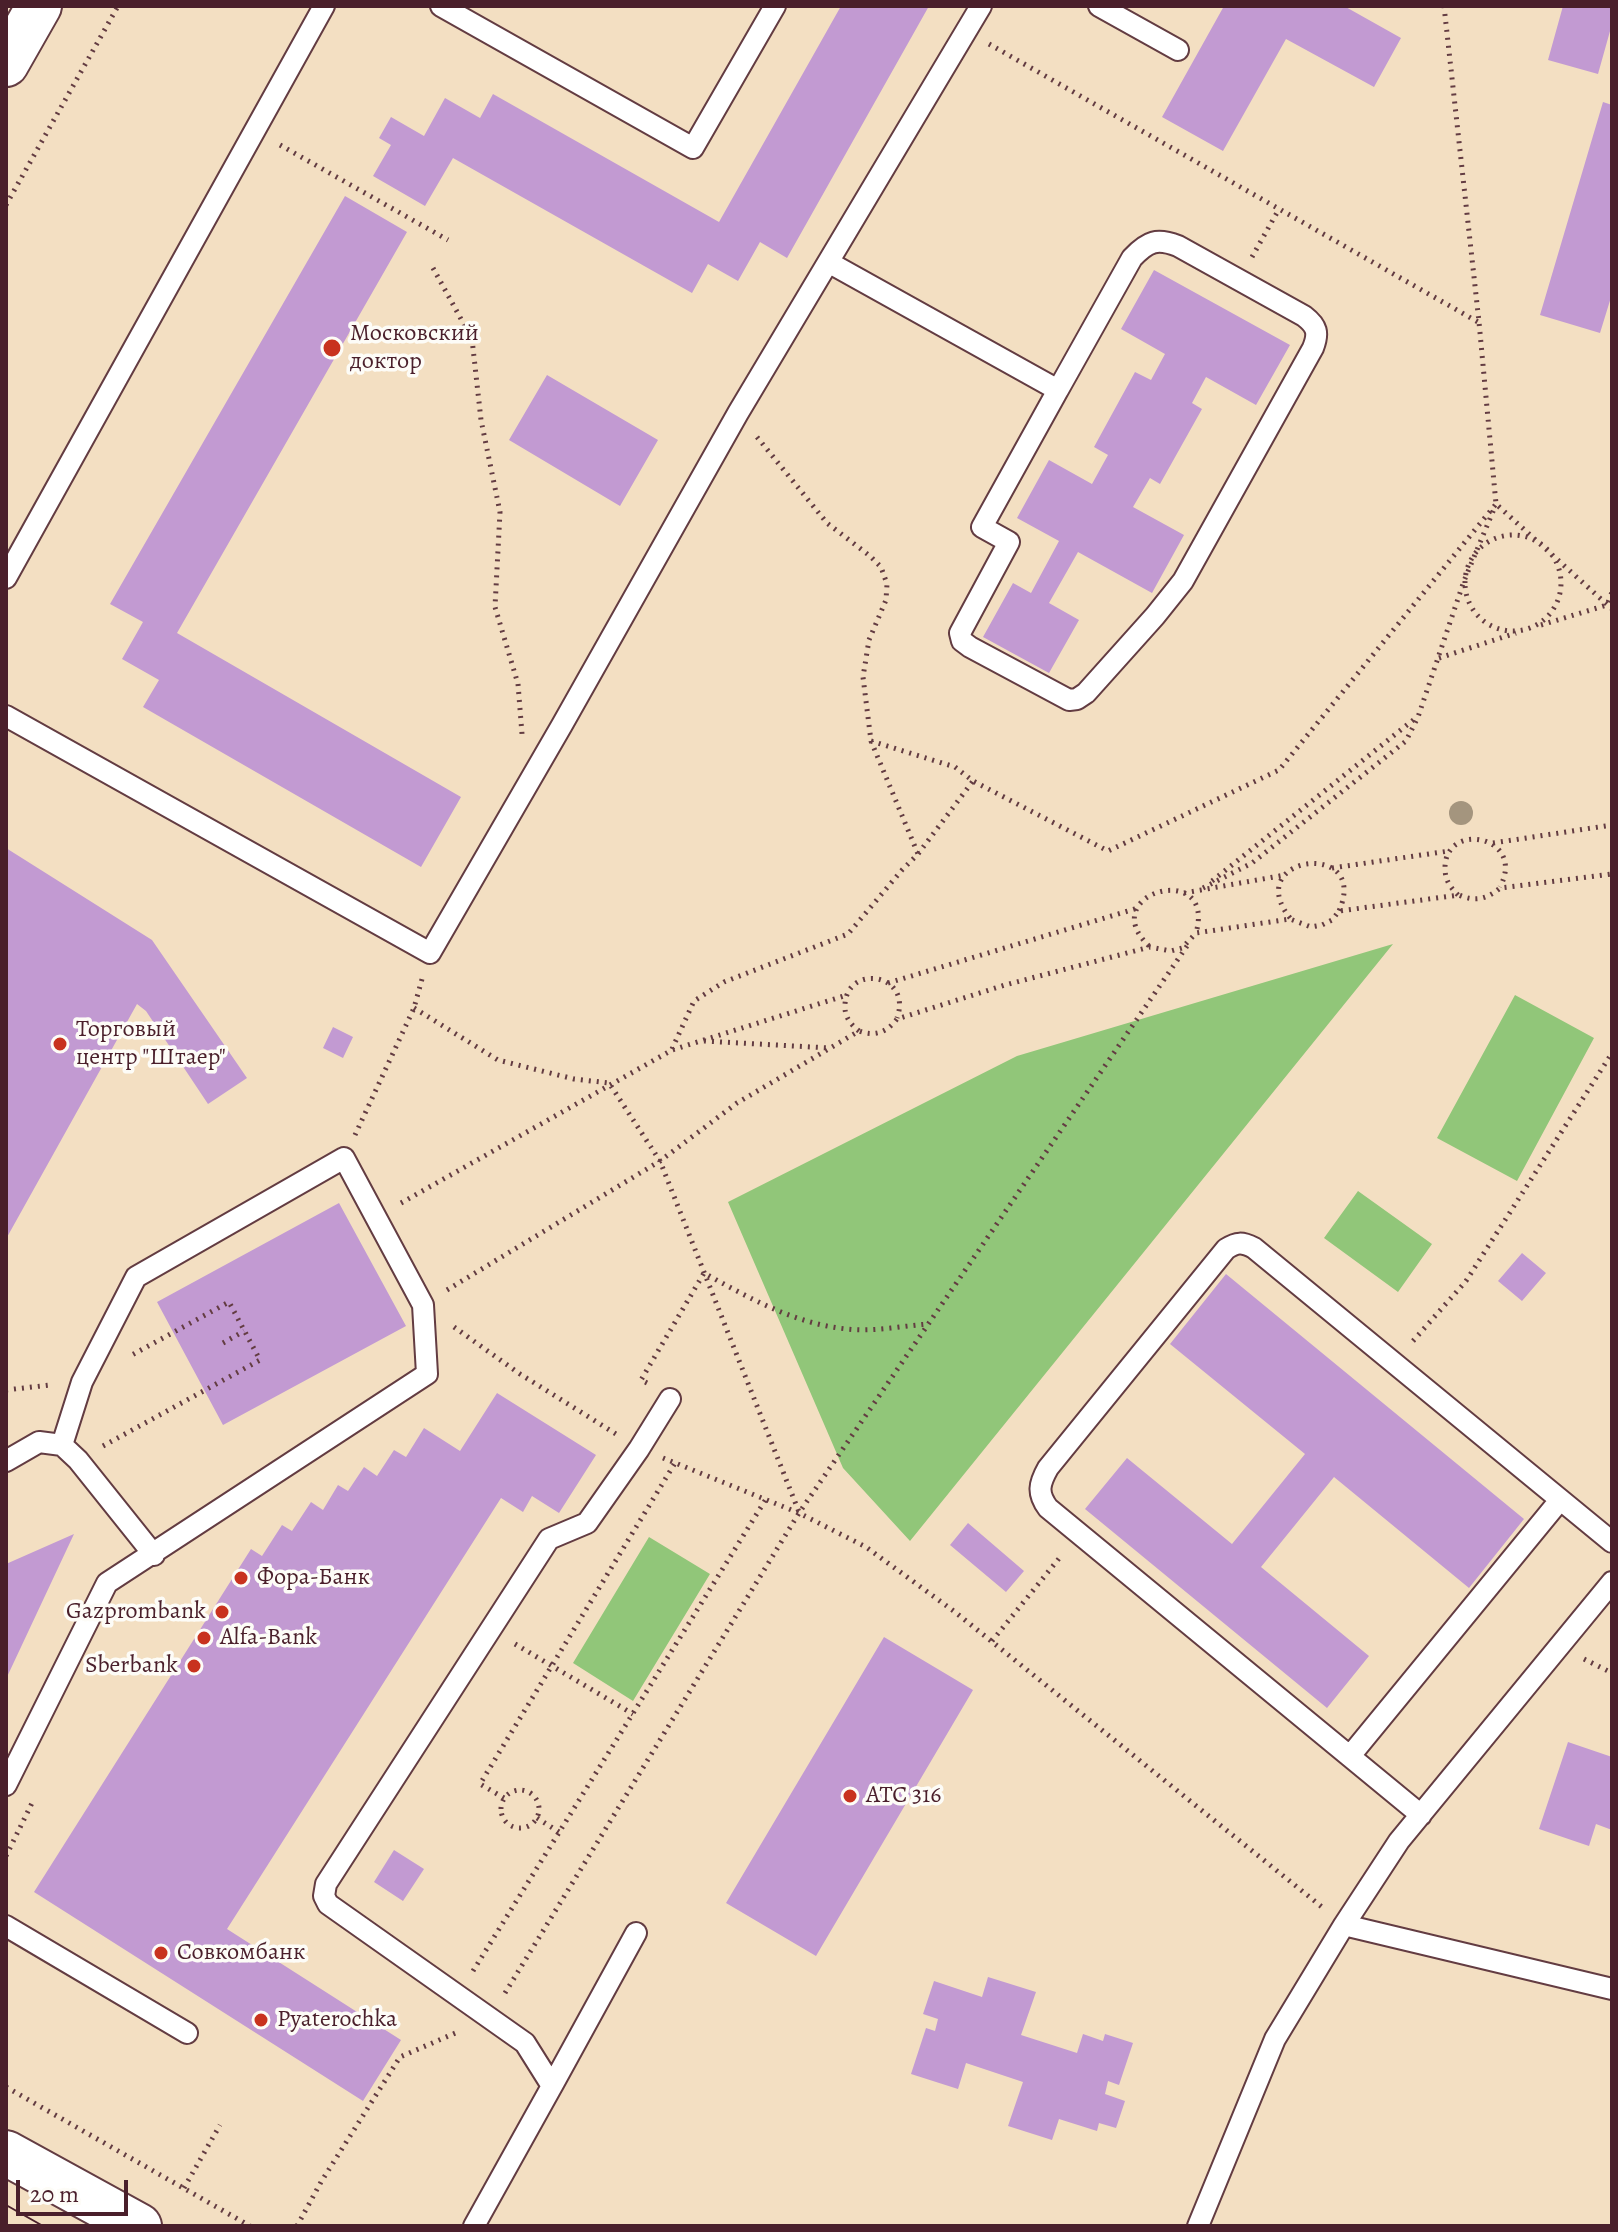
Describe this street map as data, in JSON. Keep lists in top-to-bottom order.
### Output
{
  "places": [
    "Московский доктор",
    "Торговый центр \"Штаер\"",
    "Фора-Банк",
    "Gazprombank",
    "Alfa-Bank",
    "Sberbank",
    "АТС 316",
    "Совкомбанк",
    "Pyaterochka"
  ],
  "scale_bar": "20 m"
}
